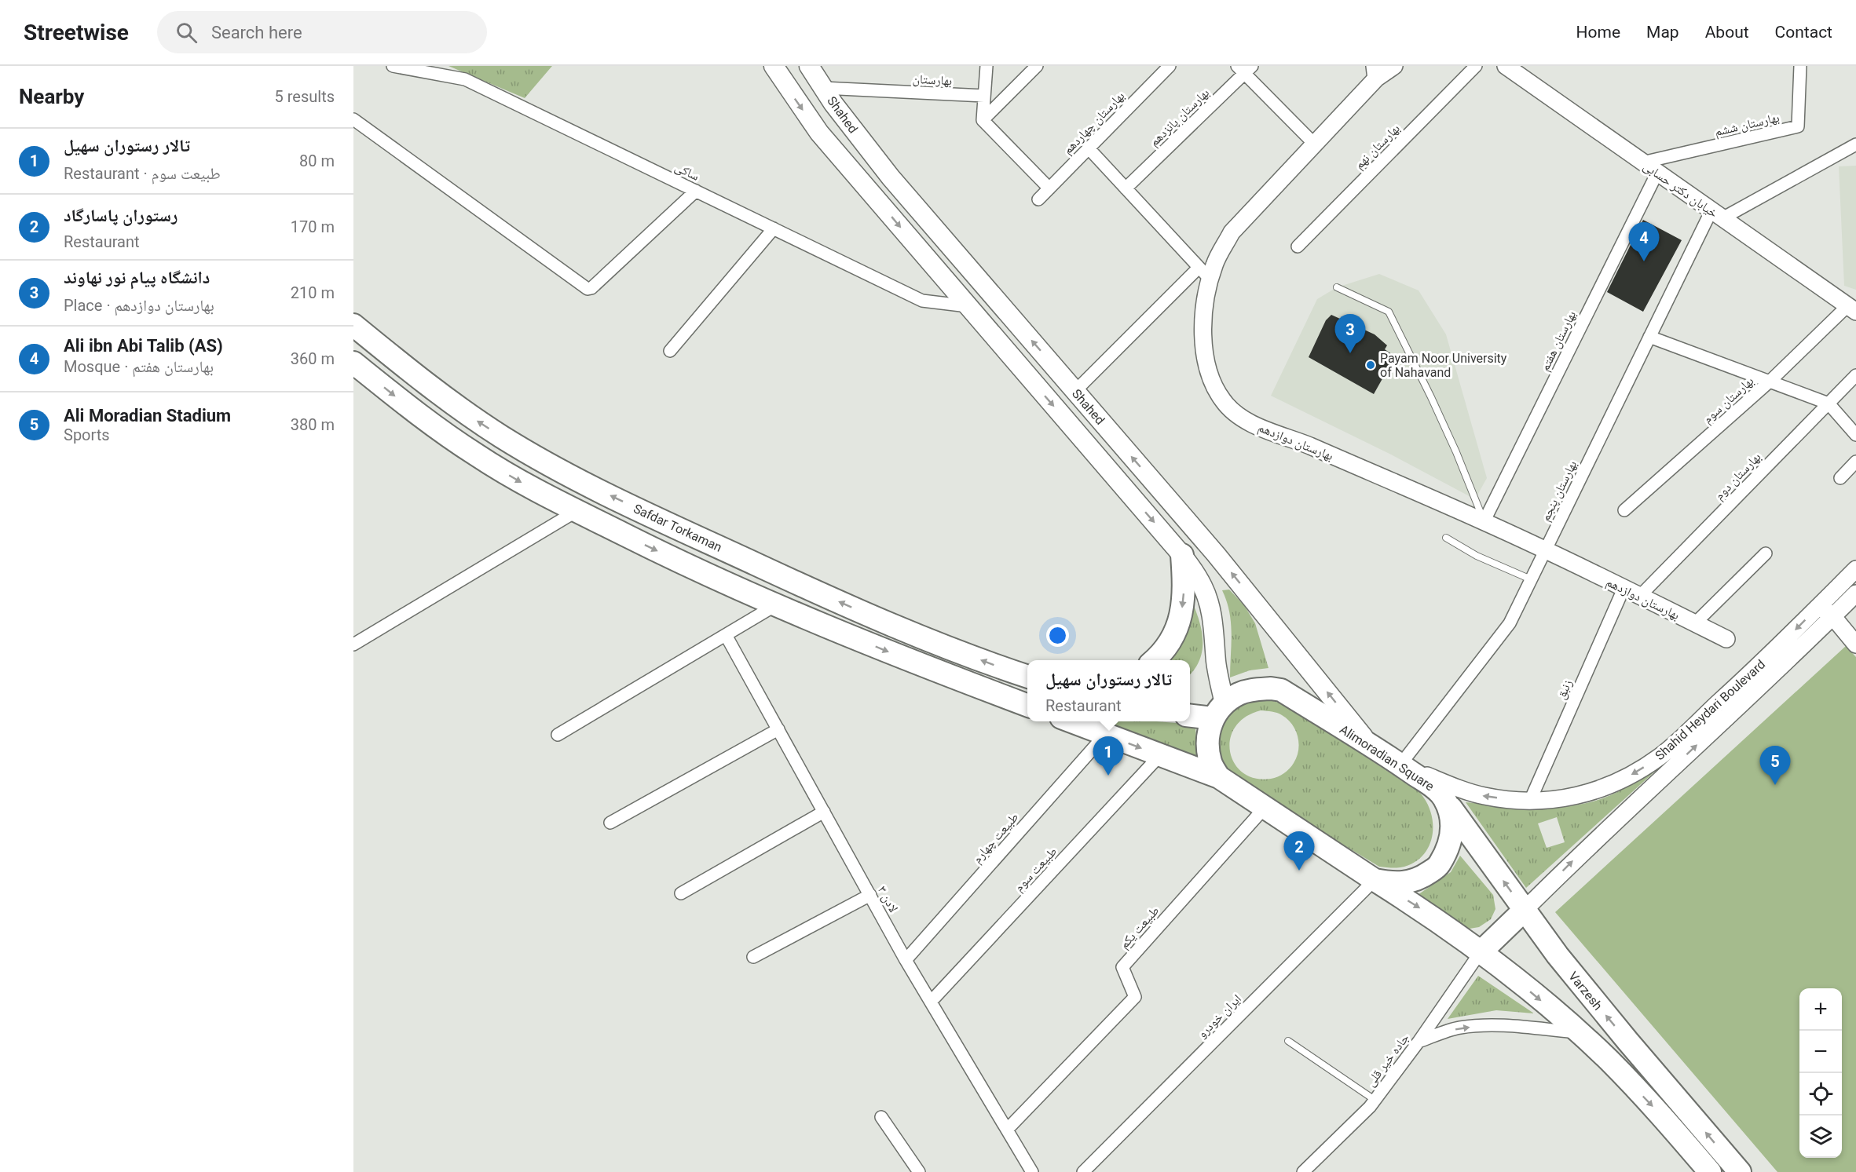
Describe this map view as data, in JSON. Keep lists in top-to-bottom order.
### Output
{
  "streets": {
    "highway": ["Safdar Torkaman", "Alimoradian Square", "Varzesh"],
    "main road": ["Shahed"],
    "street": [
      "بهارستان",
      "بهارستان پانزدهم",
      "بهارستان چهاردهم",
      "بهارستان ششم",
      "بهارستان نهم",
      "ساکی",
      "خیابان دکتر حسابی",
      "بهارستان هفتم",
      "بهارستان سوم",
      "بهارستان دوازدهم",
      "بهارستان دوم",
      "بهارستان پنجم",
      "زنبق",
      "Shahid Heydari Boulevard",
      "طبیعت چهارم",
      "طبیعت سوم",
      "لادن ۳",
      "طبیعت یکم",
      "ایران خودرو",
      "جاده خیر قلی"
    ]
  },
  "crossings": [
    ["بهارستان", "Shahed"],
    ["Shahed", "ساکی"],
    ["Shahed", "Alimoradian Square"],
    ["بهارستان ششم", "خیابان دکتر حسابی"],
    ["خیابان دکتر حسابی", "بهارستان هفتم"],
    ["خیابان دکتر حسابی", "بهارستان سوم"],
    ["خیابان دکتر حسابی", "بهارستان پنجم"],
    ["بهارستان هفتم", "بهارستان دوازدهم"],
    ["بهارستان دوازدهم", "بهارستان دوم"],
    ["بهارستان دوازدهم", "بهارستان پنجم"],
    ["بهارستان دوازدهم", "زنبق"],
    ["بهارستان پنجم", "Shahid Heydari Boulevard"],
    ["بهارستان پنجم", "Alimoradian Square"],
    ["زنبق", "Shahid Heydari Boulevard"],
    ["Shahid Heydari Boulevard", "Alimoradian Square"],
    ["Shahid Heydari Boulevard", "Varzesh"],
    ["Alimoradian Square", "طبیعت یکم"],
    ["Alimoradian Square", "Varzesh"],
    ["Alimoradian Square", "ایران خودرو"],
    ["طبیعت چهارم", "لادن ۳"],
    ["طبیعت سوم", "لادن ۳"],
    ["لادن ۳", "طبیعت یکم"]
  ],
  "places": ["Payam Noor University of Nahavand"],
  "page": {
    "header": "Streetwise",
    "search": "Search here",
    "nav": [
      "Home",
      "Map",
      "About",
      "Contact"
    ],
    "heading": ["Nearby", "5 results"],
    "list": [
      {
        "mark": "1",
        "name": "تالار رستوران سهیل",
        "note": "Restaurant · طبیعت سوم",
        "value": "80 m"
      },
      {
        "mark": "2",
        "name": "رستوران پاسارگاد",
        "note": "Restaurant",
        "value": "170 m"
      },
      {
        "mark": "3",
        "name": "دانشگاه پیام نور نهاوند",
        "note": "Place · بهارستان دوازدهم",
        "value": "210 m"
      },
      {
        "mark": "4",
        "name": "Ali ibn Abi Talib (AS)",
        "note": "Mosque · بهارستان هفتم",
        "value": "360 m"
      },
      {
        "mark": "5",
        "name": "Ali Moradian Stadium",
        "note": "Sports",
        "value": "380 m"
      }
    ],
    "pins": [
      "4",
      "3",
      "1",
      "5",
      "2"
    ],
    "popup": ["تالار رستوران سهیل", "Restaurant"],
    "map_buttons": ["+", "−"]
  }
}
